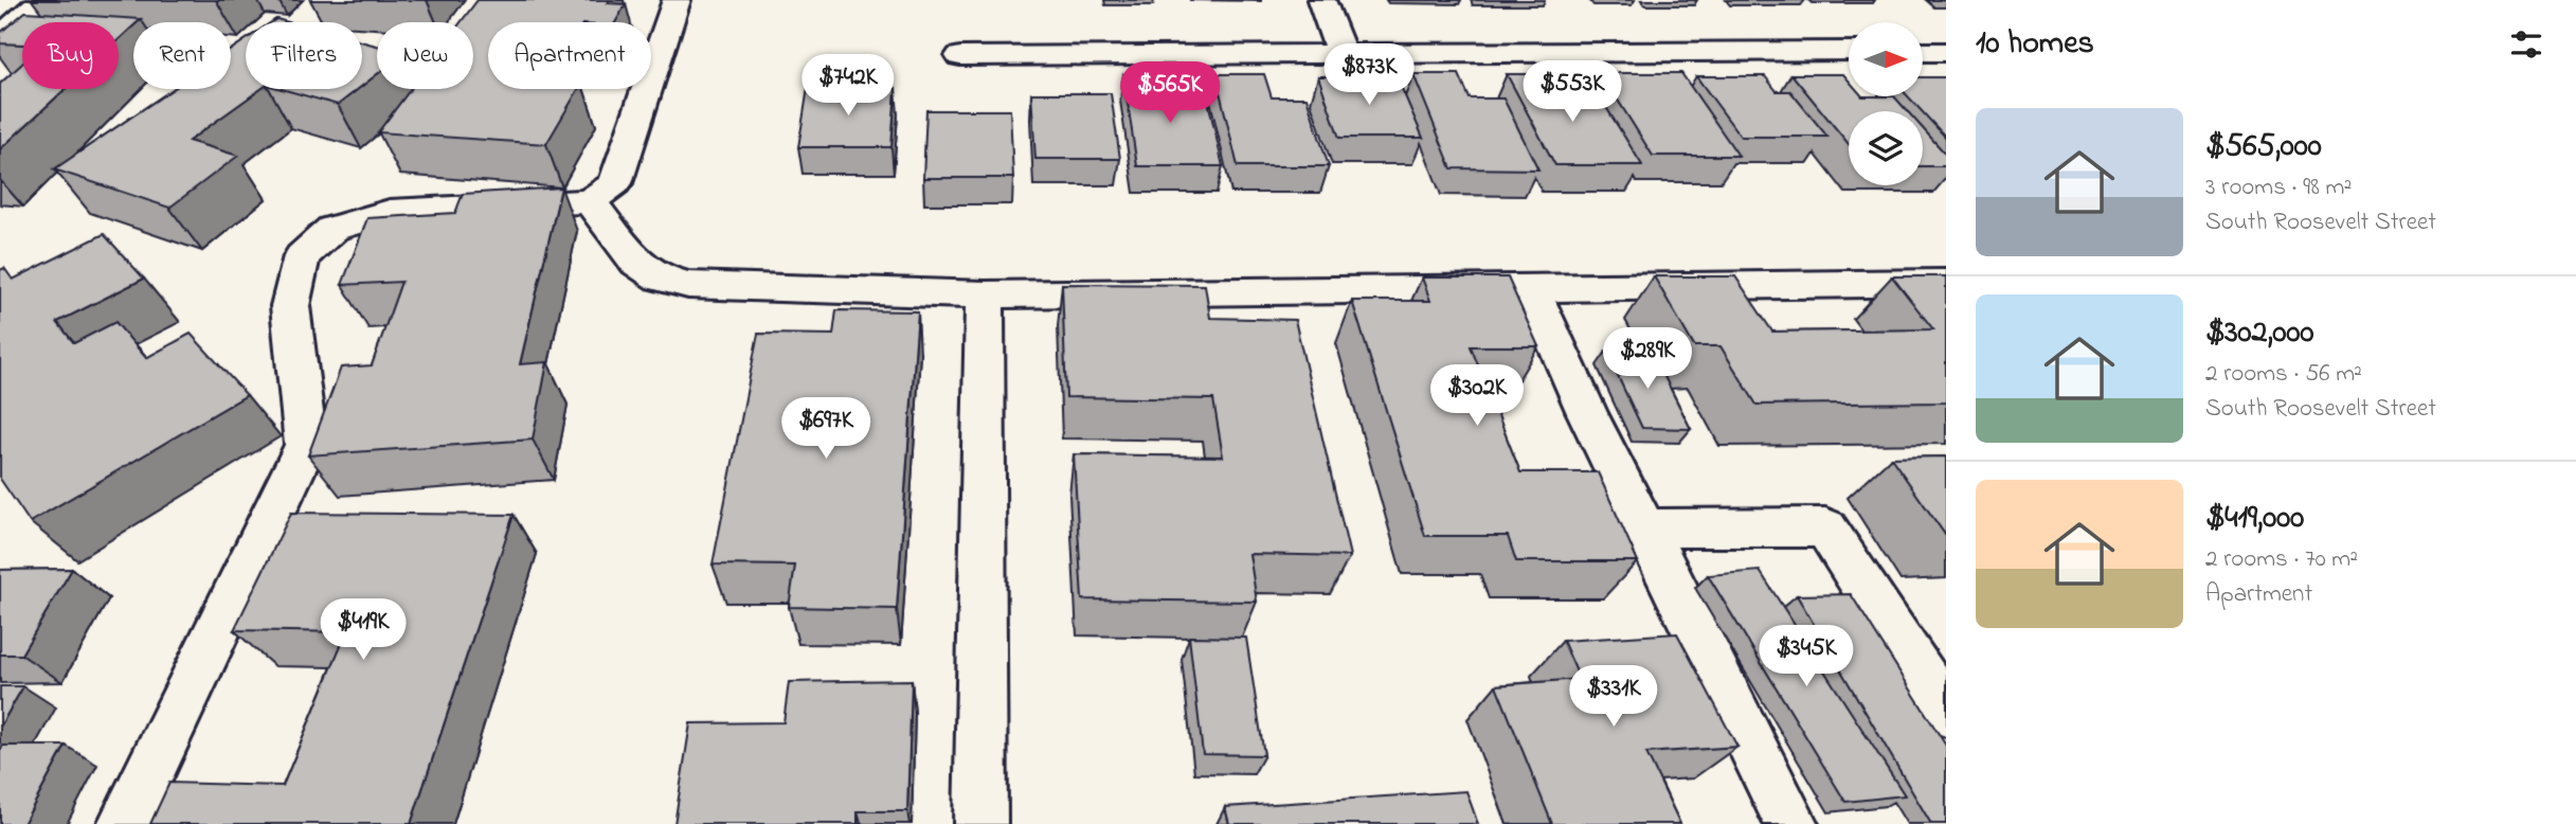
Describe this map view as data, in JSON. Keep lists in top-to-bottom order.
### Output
{
  "north": "right",
  "page": {
    "heading": "10 homes",
    "chip": [
      "Buy",
      "Rent",
      "Filters",
      "New",
      "Apartment"
    ],
    "price": [
      "$873K",
      "$742K",
      "$553K",
      "$565K",
      "$289K",
      "$302K",
      "$697K",
      "$419K",
      "$345K",
      "$331K"
    ],
    "list": [
      {
        "name": "$565,000",
        "note": "3 rooms · 98 m² · South Roosevelt Street"
      },
      {
        "name": "$302,000",
        "note": "2 rooms · 56 m² · South Roosevelt Street"
      },
      {
        "name": "$419,000",
        "note": "2 rooms · 70 m² · Apartment"
      }
    ]
  }
}
